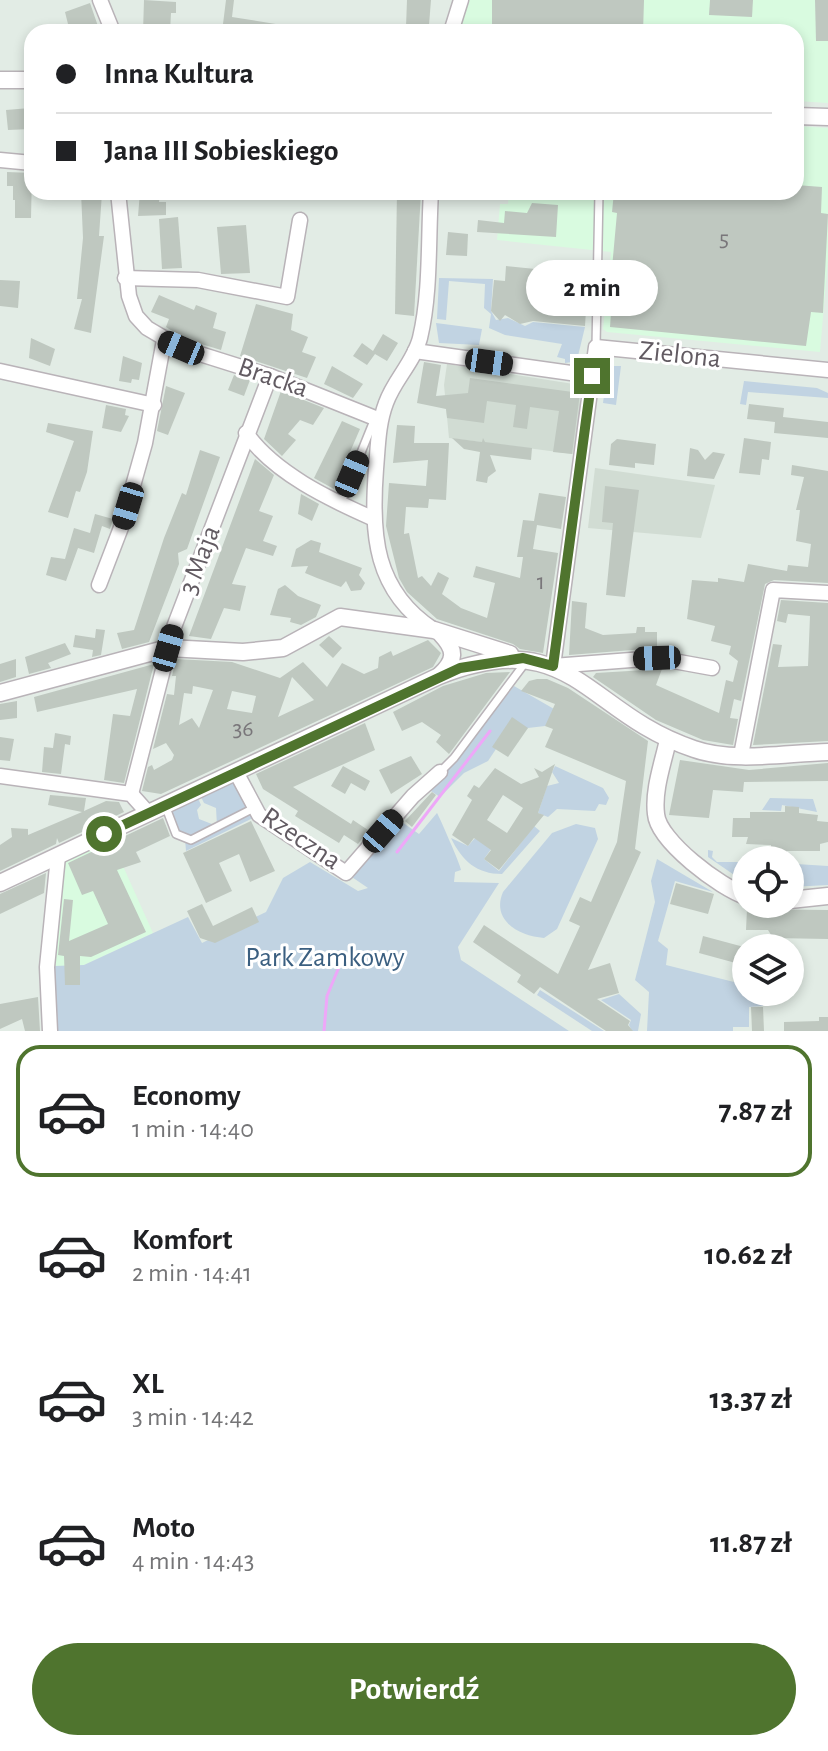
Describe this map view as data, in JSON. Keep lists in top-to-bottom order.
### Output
{
  "streets": {
    "street": [
      "Zielona",
      "Bracka",
      "3 Maja",
      "Rzeczna"
    ]
  },
  "crossings": [
    ["Bracka", "3 Maja"]
  ],
  "parks": ["Park Zamkowy"],
  "house_numbers": ["5", "1", "36"],
  "page": {
    "banner": ["Inna Kultura", "Jana III Sobieskiego"],
    "bubble": "2 min",
    "list": [
      {
        "name": "Economy",
        "note": "1 min · 14:40",
        "value": "7.87 zł"
      },
      {
        "name": "Komfort",
        "note": "2 min · 14:41",
        "value": "10.62 zł"
      },
      {
        "name": "XL",
        "note": "3 min · 14:42",
        "value": "13.37 zł"
      },
      {
        "name": "Moto",
        "note": "4 min · 14:43",
        "value": "11.87 zł"
      }
    ],
    "buttons": "Potwierdź"
  }
}
